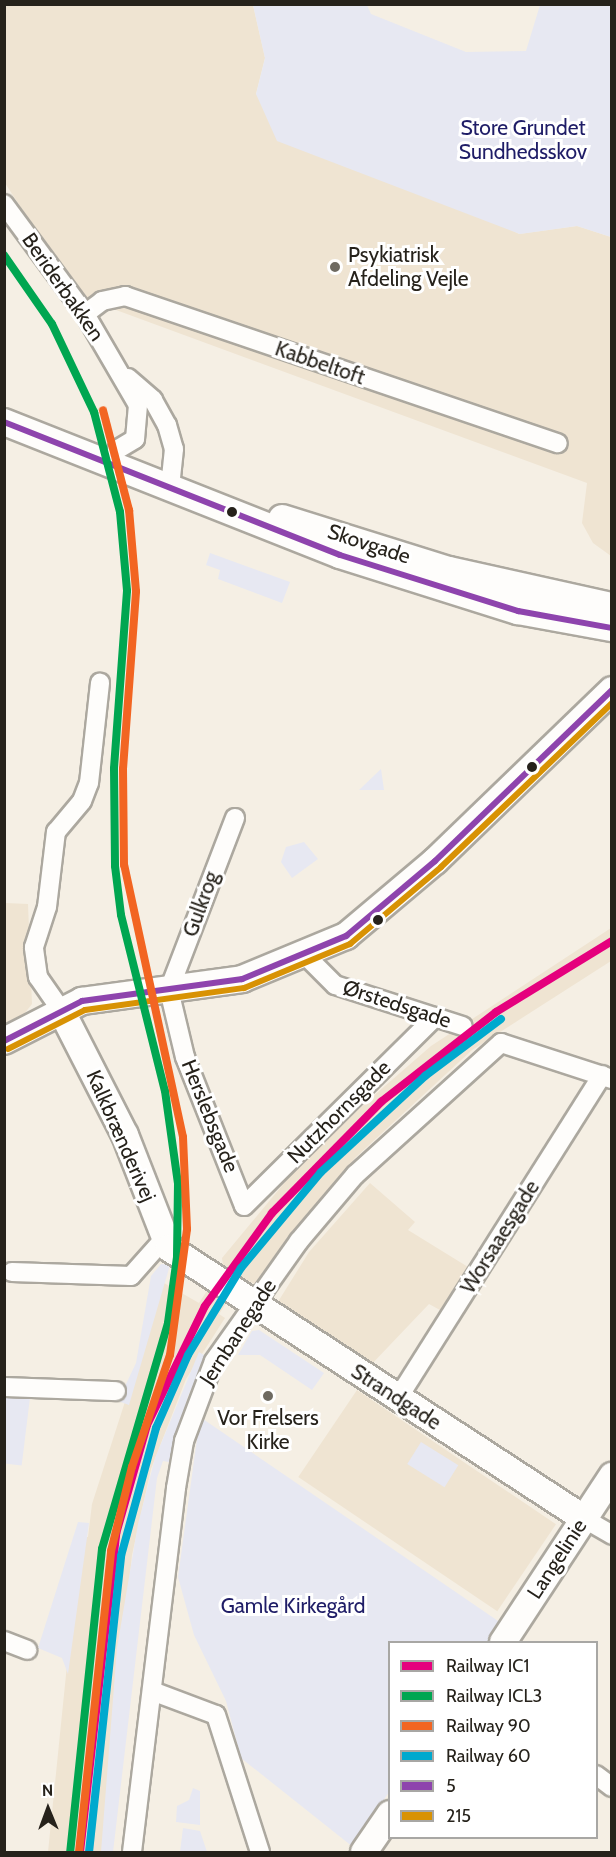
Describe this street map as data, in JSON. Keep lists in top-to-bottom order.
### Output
{
  "streets": {
    "main road": [
      "Skovgade",
      "Kalkbrænderivej",
      "Strandgade",
      "Langelinie"
    ],
    "street": [
      "Beriderbakken",
      "Kabbeltoft",
      "Gulkrog",
      "Ørstedsgade",
      "Nutzhornsgade",
      "Herslebsgade",
      "Worsaaesgade",
      "Jernbanegade"
    ]
  },
  "crossings": [
    ["Beriderbakken", "Kabbeltoft"],
    ["Beriderbakken", "Skovgade"],
    ["Gulkrog", "Herslebsgade"],
    ["Ørstedsgade", "Nutzhornsgade"],
    ["Nutzhornsgade", "Herslebsgade"],
    ["Kalkbrænderivej", "Strandgade"],
    ["Worsaaesgade", "Jernbanegade"],
    ["Worsaaesgade", "Strandgade"],
    ["Jernbanegade", "Strandgade"],
    ["Strandgade", "Langelinie"]
  ],
  "parks": ["Store Grundet Sundhedsskov", "Gamle Kirkegård"],
  "places": ["Psykiatrisk Afdeling Vejle", "Vor Frelsers Kirke"],
  "lines": [
    "rail line ICL3",
    "rail line 90",
    "transit line 5",
    "transit line 215",
    "rail line IC1",
    "rail line 60"
  ],
  "legend": [
    "Railway IC1",
    "Railway ICL3",
    "Railway 90",
    "Railway 60",
    "5",
    "215"
  ],
  "north": "top"
}
